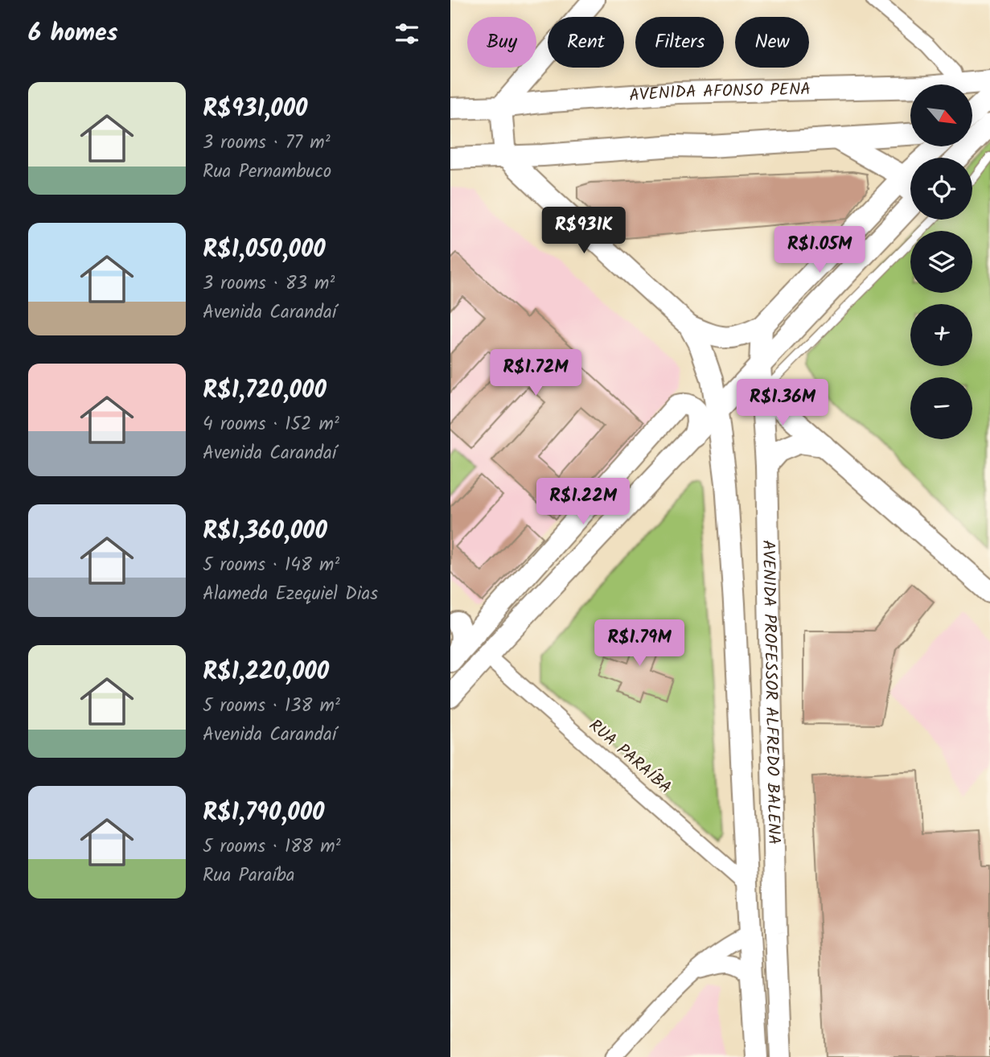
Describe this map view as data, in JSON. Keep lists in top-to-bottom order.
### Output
{
  "streets": {
    "street": ["AVENIDA AFONSO PENA", "AVENIDA PROFESSOR ALFREDO BALENA", "RUA PARAÍBA"]
  },
  "crossings": [
    ["AVENIDA PROFESSOR ALFREDO BALENA", "RUA PARAÍBA"]
  ],
  "north": "bottom right",
  "page": {
    "heading": "6 homes",
    "chip": [
      "Buy",
      "Rent",
      "Filters",
      "New"
    ],
    "list": [
      {
        "name": "R$931,000",
        "note": "3 rooms · 77 m² · Rua Pernambuco"
      },
      {
        "name": "R$1,050,000",
        "note": "3 rooms · 83 m² · Avenida Carandaí"
      },
      {
        "name": "R$1,720,000",
        "note": "4 rooms · 152 m² · Avenida Carandaí"
      },
      {
        "name": "R$1,360,000",
        "note": "5 rooms · 148 m² · Alameda Ezequiel Dias"
      },
      {
        "name": "R$1,220,000",
        "note": "5 rooms · 138 m² · Avenida Carandaí"
      },
      {
        "name": "R$1,790,000",
        "note": "5 rooms · 188 m² · Rua Paraíba"
      }
    ],
    "map_buttons": ["+", "−"],
    "price": [
      "R$931K",
      "R$1.05M",
      "R$1.72M",
      "R$1.36M",
      "R$1.22M",
      "R$1.79M"
    ]
  }
}
